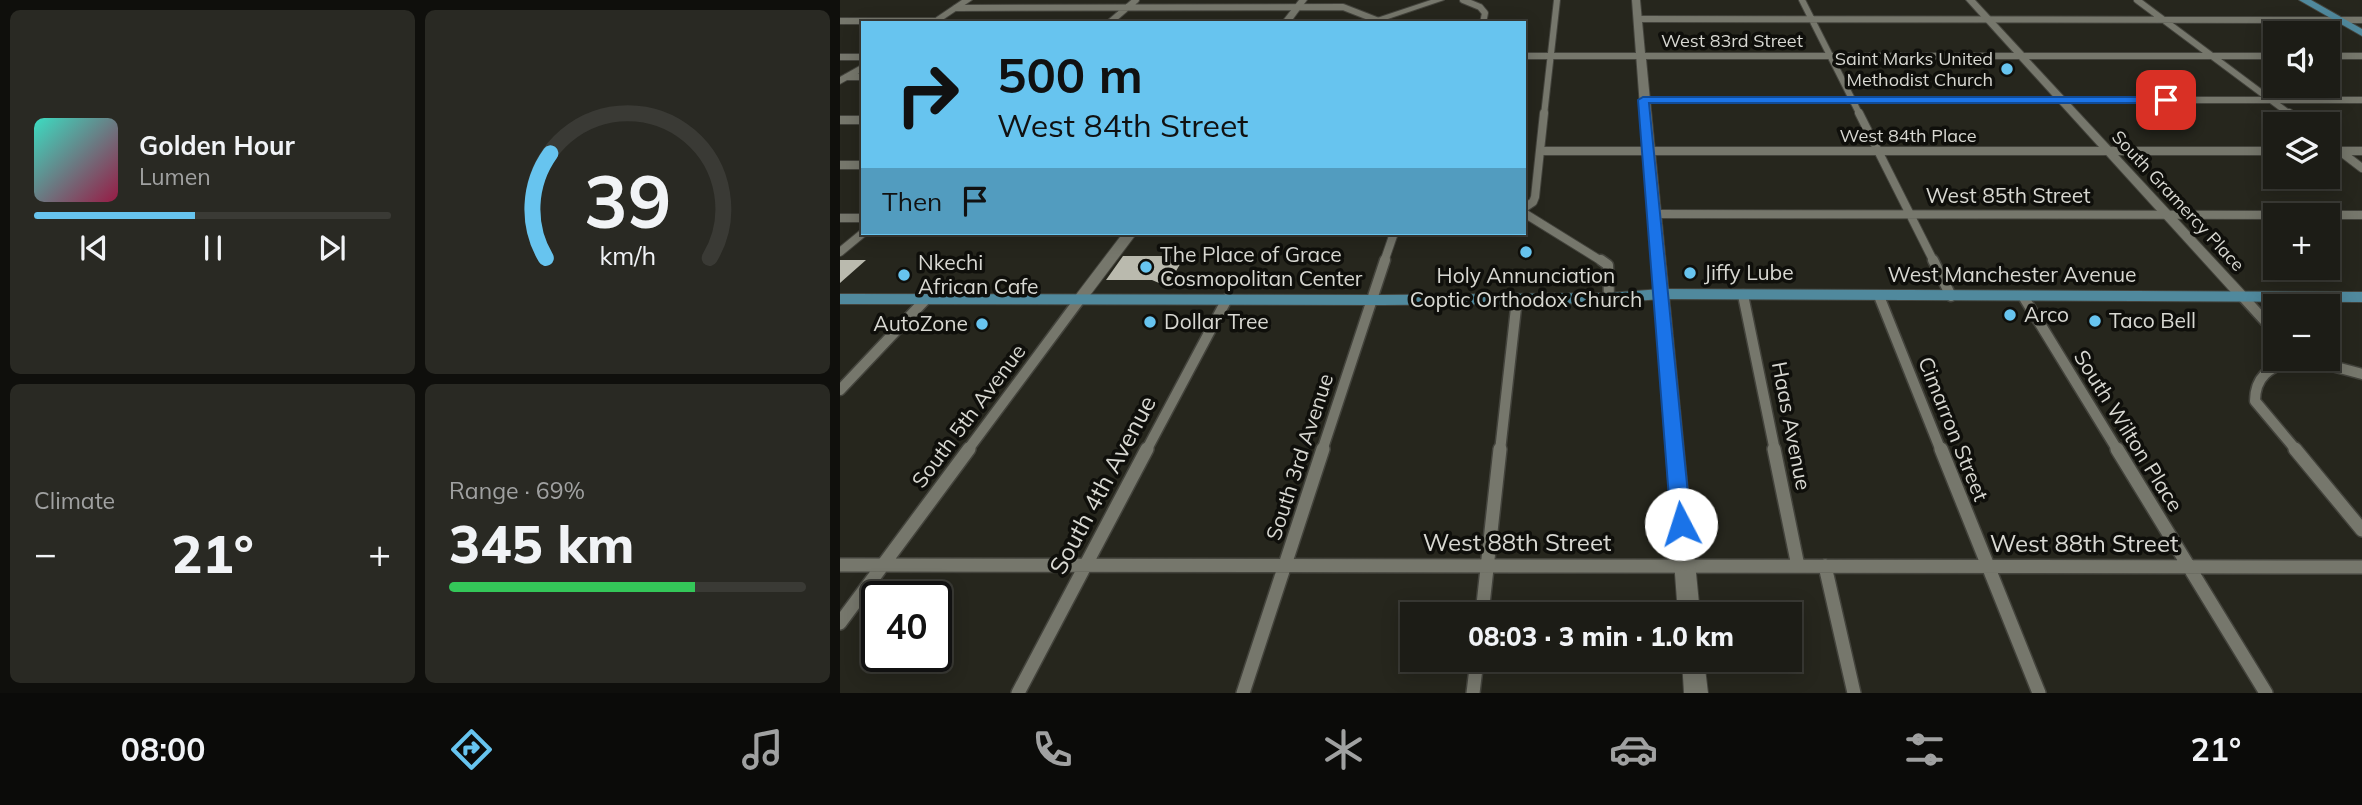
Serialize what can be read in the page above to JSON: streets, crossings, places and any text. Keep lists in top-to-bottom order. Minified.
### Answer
{"streets":{"main road":["West Manchester Avenue"],"street":["West 83rd Street","West 84th Place","West 85th Street","South Gramercy Place","South 5th Avenue","Haas Avenue","Cimarron Street","South Wilton Place","South 3rd Avenue","South 4th Avenue","West 88th Street"]},"crossings":[["West 83rd Street","South Gramercy Place"],["West 84th Place","South Gramercy Place"],["West 85th Street","South Gramercy Place"],["South Gramercy Place","West Manchester Avenue"],["West Manchester Avenue","Haas Avenue"],["West Manchester Avenue","Cimarron Street"],["West Manchester Avenue","South Wilton Place"],["South 5th Avenue","West 88th Street"],["Haas Avenue","West 88th Street"],["Cimarron Street","West 88th Street"],["South Wilton Place","West 88th Street"],["South 3rd Avenue","West 88th Street"],["South 4th Avenue","West 88th Street"]],"places":["Saint Marks United Methodist Church","Holy Annunciation Coptic Orthodox Church","The Place of Grace Cosmopolitan Center","Jiffy Lube","Nkechi African Cafe","Arco","Taco Bell","Dollar Tree","AutoZone"],"page":{"map_buttons":["+","−"],"turn":["500 m","West 84th Street"],"song":["Golden Hour","Lumen"],"then":"Then","tile":["Climate",["Range · 69%","345 km"]],"heat":["−","21°","+"],"limit":"40","trip":"08:03 · 3 min · 1.0 km","tabs":["08:00","21°"],"gauge":["39","km/h"]}}
